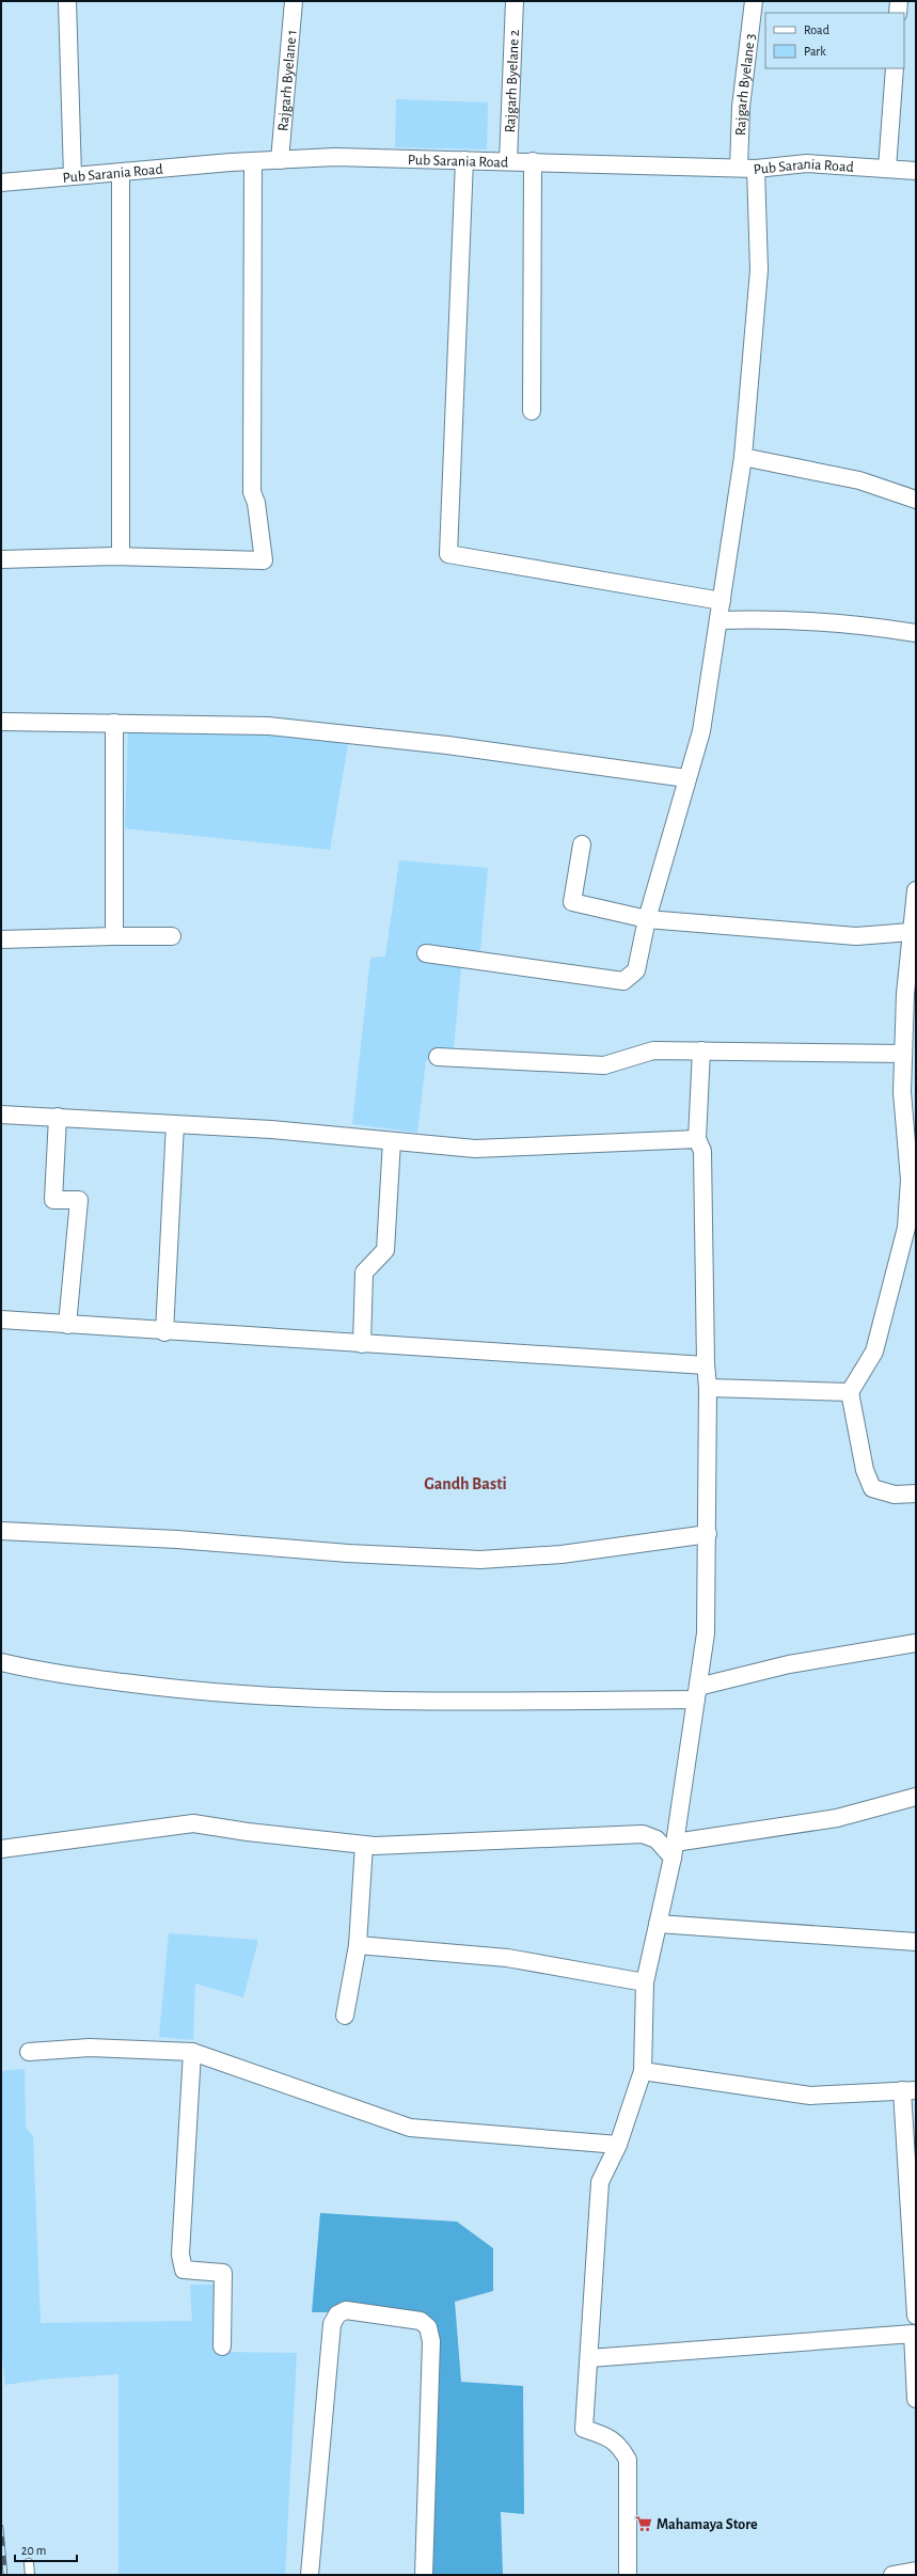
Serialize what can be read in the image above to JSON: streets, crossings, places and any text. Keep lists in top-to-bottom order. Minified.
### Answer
{"streets":{"street":["Rajgarh Byelane 1","Rajgarh Byelane 2","Rajgarh Byelane 3","Pub Sarania Road"]},"crossings":[["Rajgarh Byelane 1","Pub Sarania Road"],["Rajgarh Byelane 2","Pub Sarania Road"],["Rajgarh Byelane 3","Pub Sarania Road"]],"districts":["Gandh Basti"],"places":{"supermarket":["Mahamaya Store"]},"legend":["Road","Park"],"scale_bar":"20 m"}
